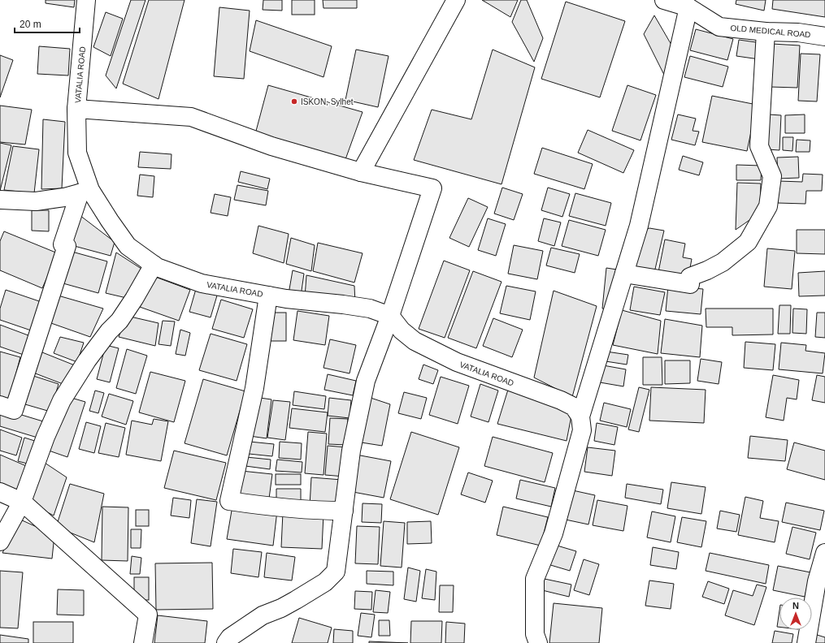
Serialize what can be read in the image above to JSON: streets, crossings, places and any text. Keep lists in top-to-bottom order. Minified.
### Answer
{"streets":{"street":["OLD MEDICAL ROAD","VATALIA ROAD"]},"places":["ISKON, Sylhet"],"scale_bar":"20 m","north":"top"}
